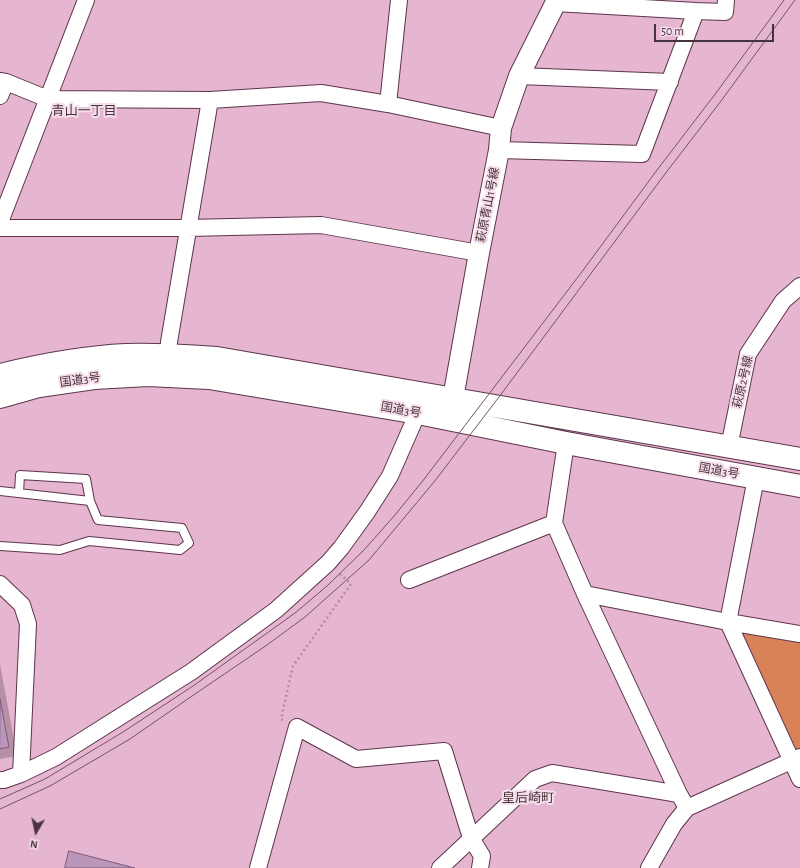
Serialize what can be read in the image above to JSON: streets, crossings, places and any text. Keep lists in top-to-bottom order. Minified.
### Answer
{"streets":{"highway":["国道3号"],"street":["萩原青山1号線","萩原2号線"]},"crossings":[["萩原青山1号線","国道3号"],["国道3号","萩原2号線"]],"districts":["青山一丁目","皇后崎町"],"scale_bar":"50 m","north":"bottom"}
